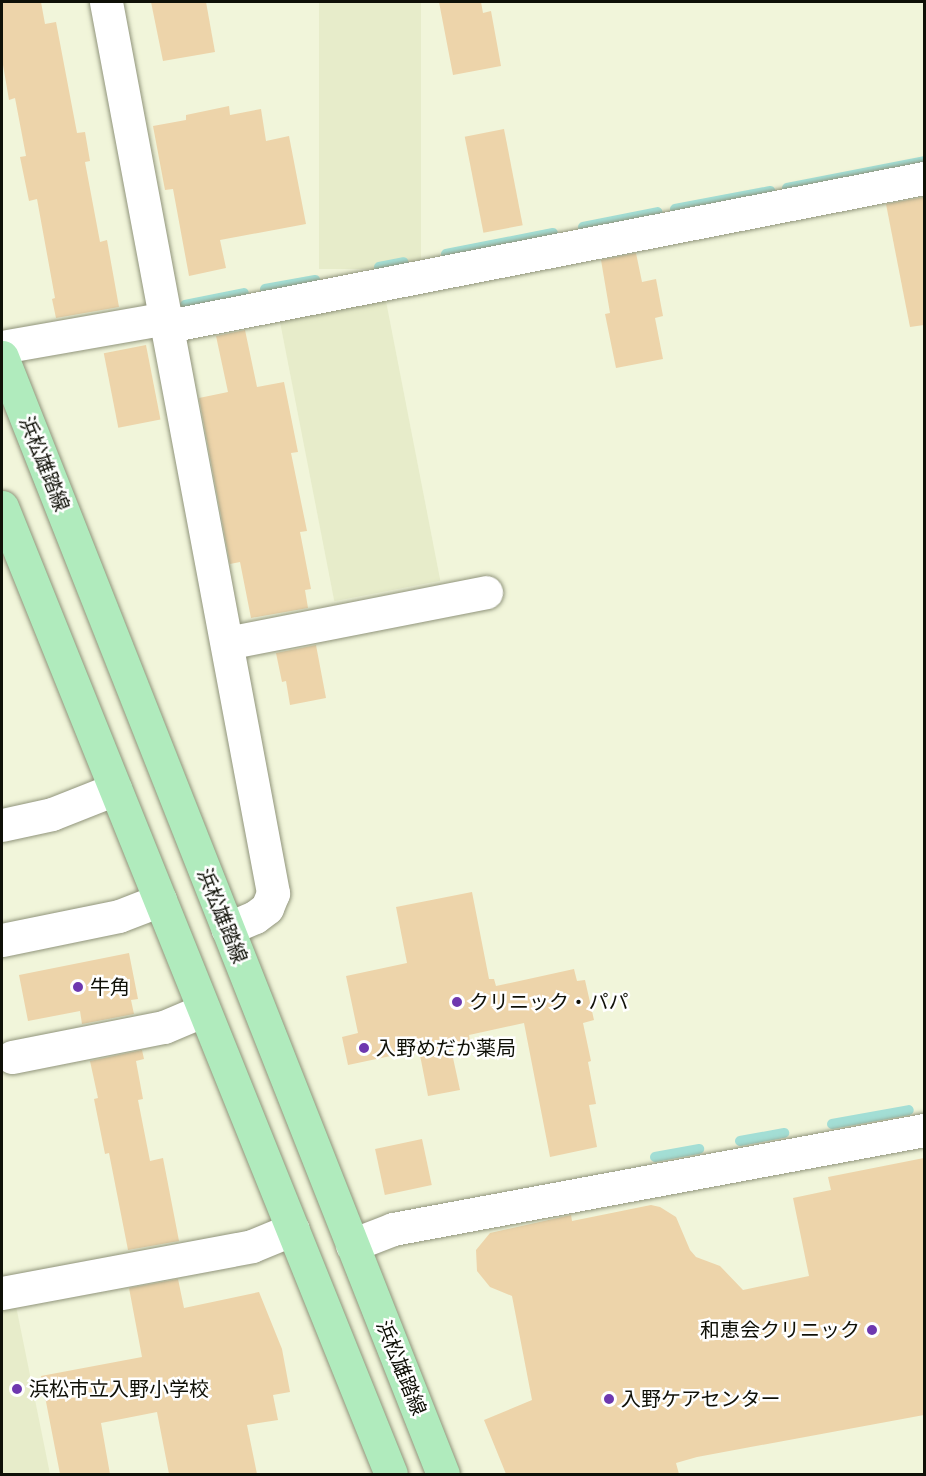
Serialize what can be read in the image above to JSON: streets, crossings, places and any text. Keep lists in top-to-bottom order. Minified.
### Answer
{"streets":{"main road":["浜松雄踏線"]},"places":["牛角","クリニック・パパ","入野めだか薬局","和恵会クリニック","浜松市立入野小学校","入野ケアセンター"]}
